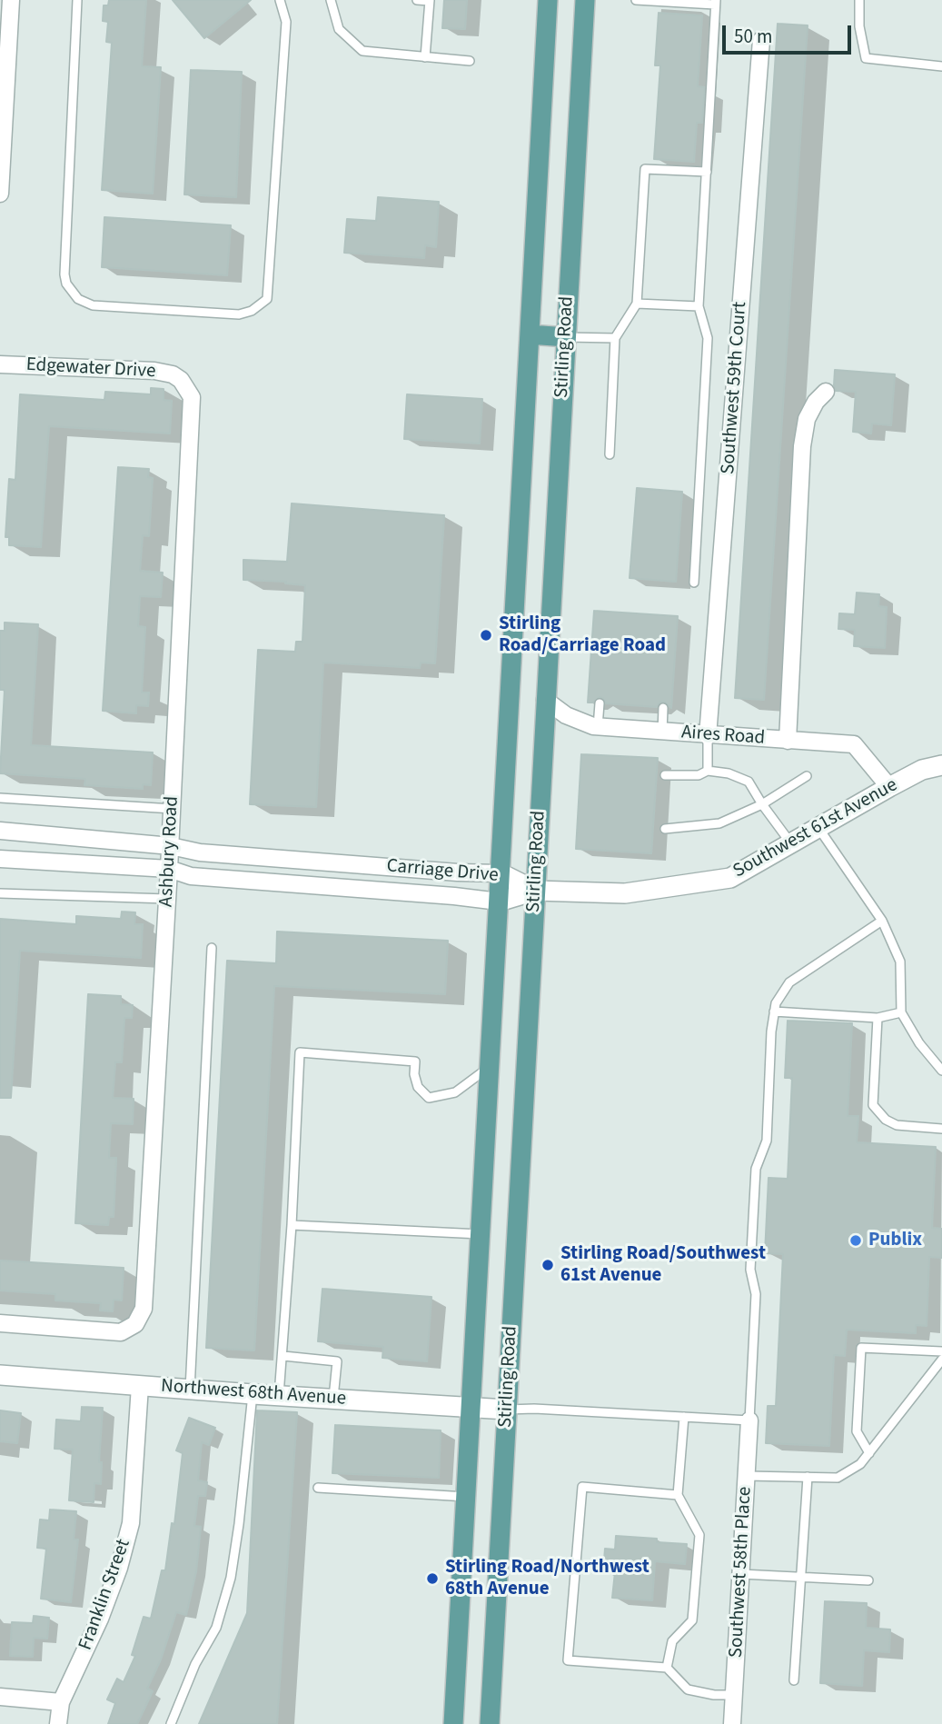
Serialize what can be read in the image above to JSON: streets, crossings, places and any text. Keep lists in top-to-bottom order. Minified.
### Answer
{"streets":{"main road":["Stirling Road"],"street":["Edgewater Drive","Southwest 59th Court","Aires Road","Southwest 61st Avenue","Ashbury Road","Carriage Drive","Northwest 68th Avenue","Southwest 58th Place","Franklin Street"]},"crossings":[["Stirling Road","Aires Road"],["Stirling Road","Southwest 61st Avenue"],["Stirling Road","Carriage Drive"],["Stirling Road","Northwest 68th Avenue"],["Edgewater Drive","Ashbury Road"],["Southwest 59th Court","Aires Road"],["Aires Road","Southwest 61st Avenue"],["Southwest 61st Avenue","Carriage Drive"],["Ashbury Road","Carriage Drive"],["Northwest 68th Avenue","Franklin Street"]],"places":["Stirling Road/Carriage Road","Publix","Stirling Road/Southwest 61st Avenue","Stirling Road/Northwest 68th Avenue"],"scale_bar":"50 m"}
